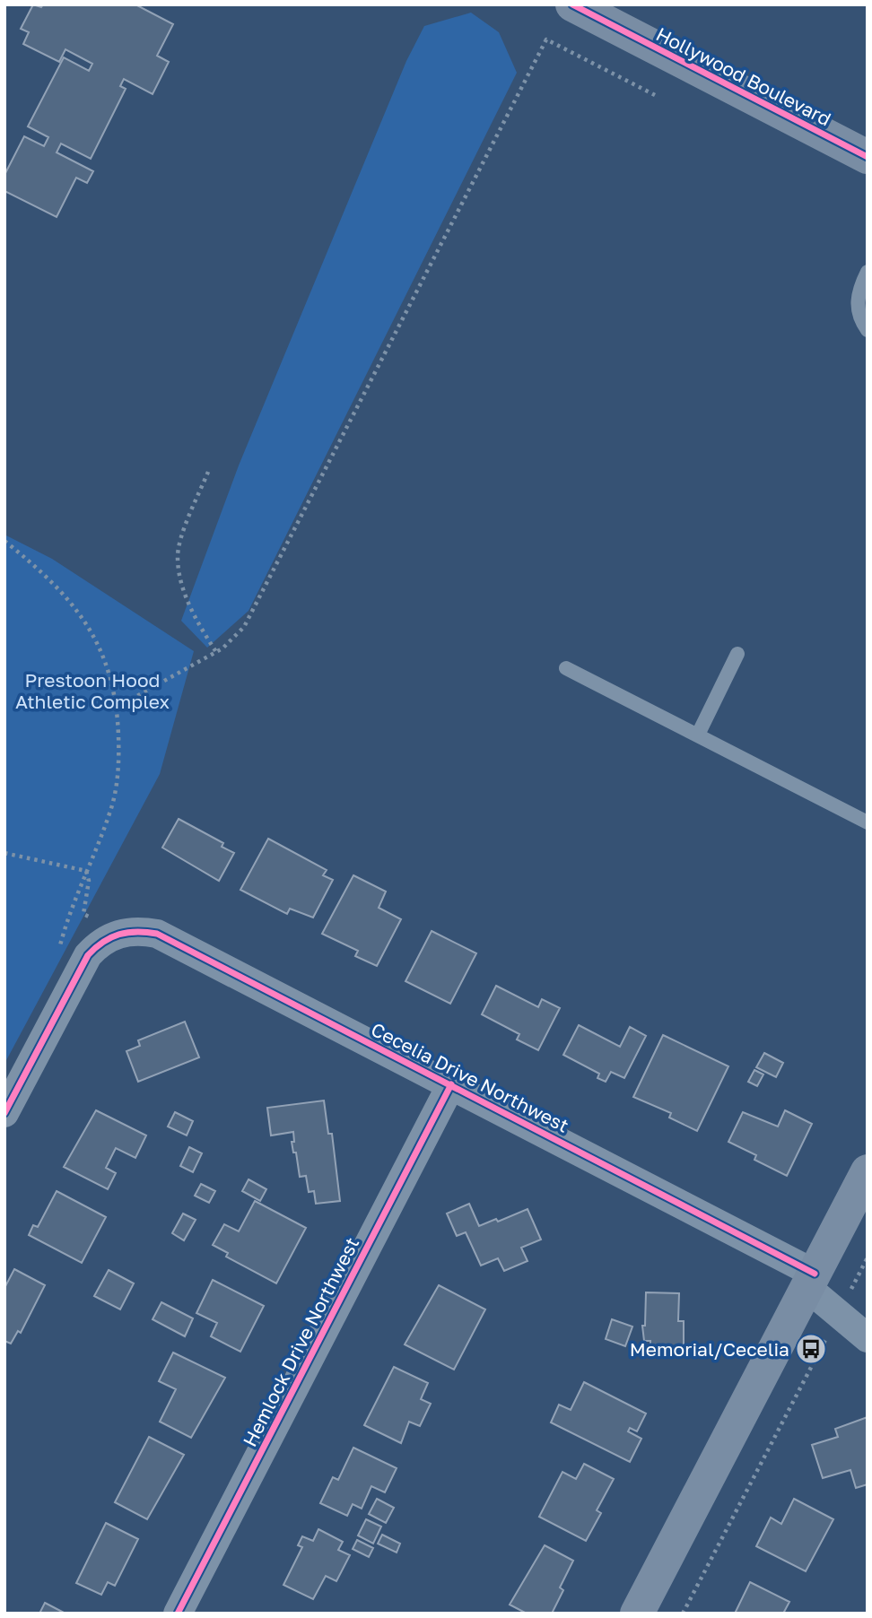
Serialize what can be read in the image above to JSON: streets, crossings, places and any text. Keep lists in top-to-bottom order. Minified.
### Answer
{"streets":{"street":["Hollywood Boulevard","Cecelia Drive Northwest","Hemlock Drive Northwest"]},"crossings":[["Cecelia Drive Northwest","Hemlock Drive Northwest"]],"parks":["Prestoon Hood Athletic Complex"],"places":{"bus stop":["Memorial/Cecelia"]}}
